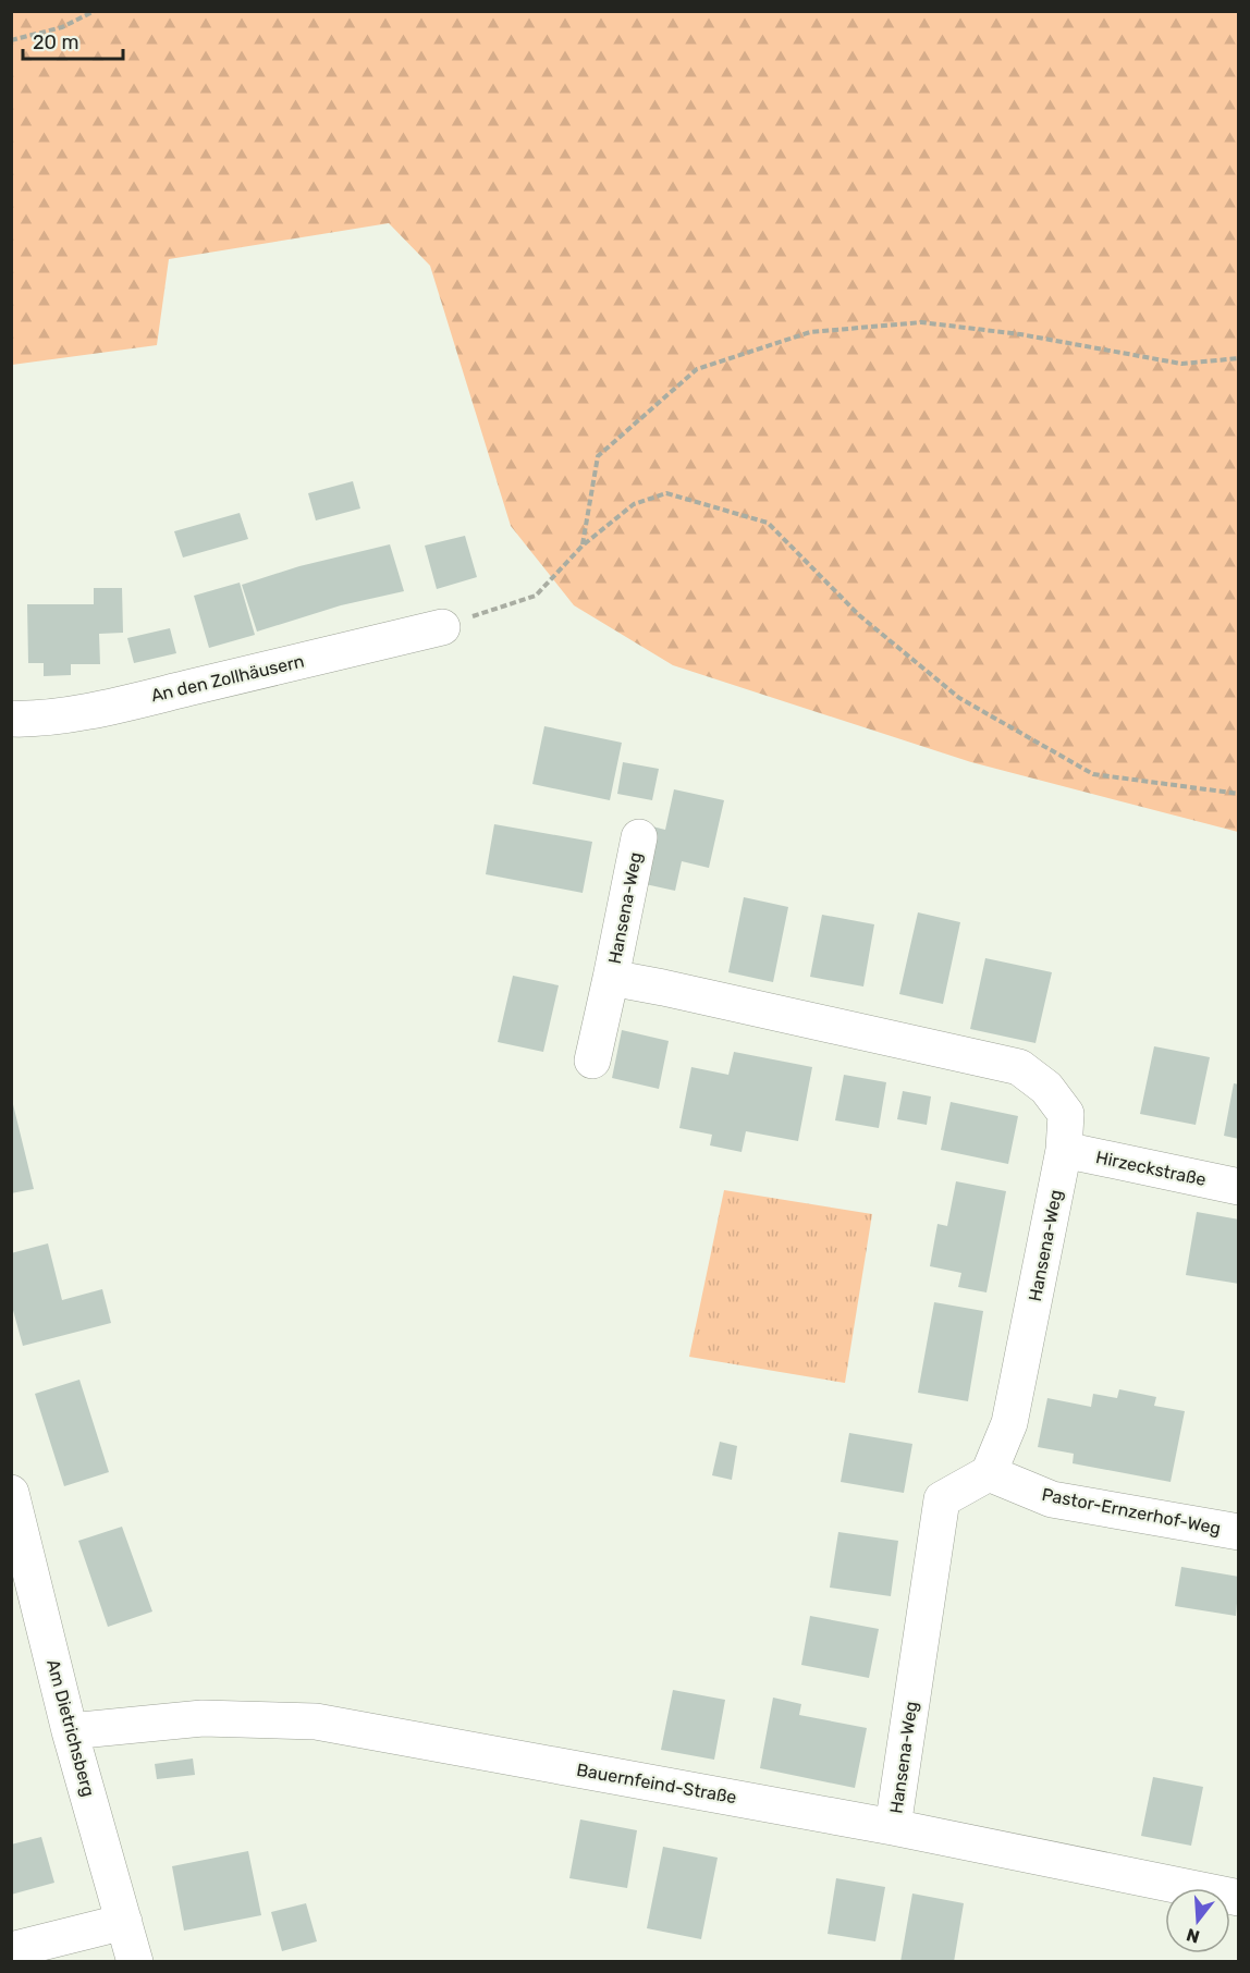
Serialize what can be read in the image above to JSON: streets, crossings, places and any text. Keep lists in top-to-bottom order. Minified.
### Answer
{"streets":{"street":["An den Zollhäusern","Hansena-Weg","Hirzeckstraße","Pastor-Ernzerhof-Weg","Am Dietrichsberg","Bauernfeind-Straße"]},"crossings":[["Hansena-Weg","Hirzeckstraße"],["Hansena-Weg","Pastor-Ernzerhof-Weg"],["Hansena-Weg","Bauernfeind-Straße"],["Am Dietrichsberg","Bauernfeind-Straße"]],"scale_bar":"20 m","north":"bottom"}
